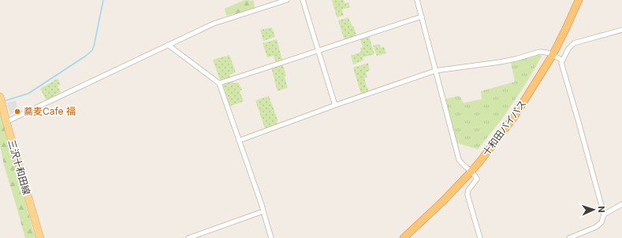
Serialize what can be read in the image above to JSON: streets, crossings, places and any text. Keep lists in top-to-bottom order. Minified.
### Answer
{"streets":{"highway":["十和田バイパス"],"main road":["三沢十和田線"]},"places":["蕎麦Cafe 福"],"north":"right"}
